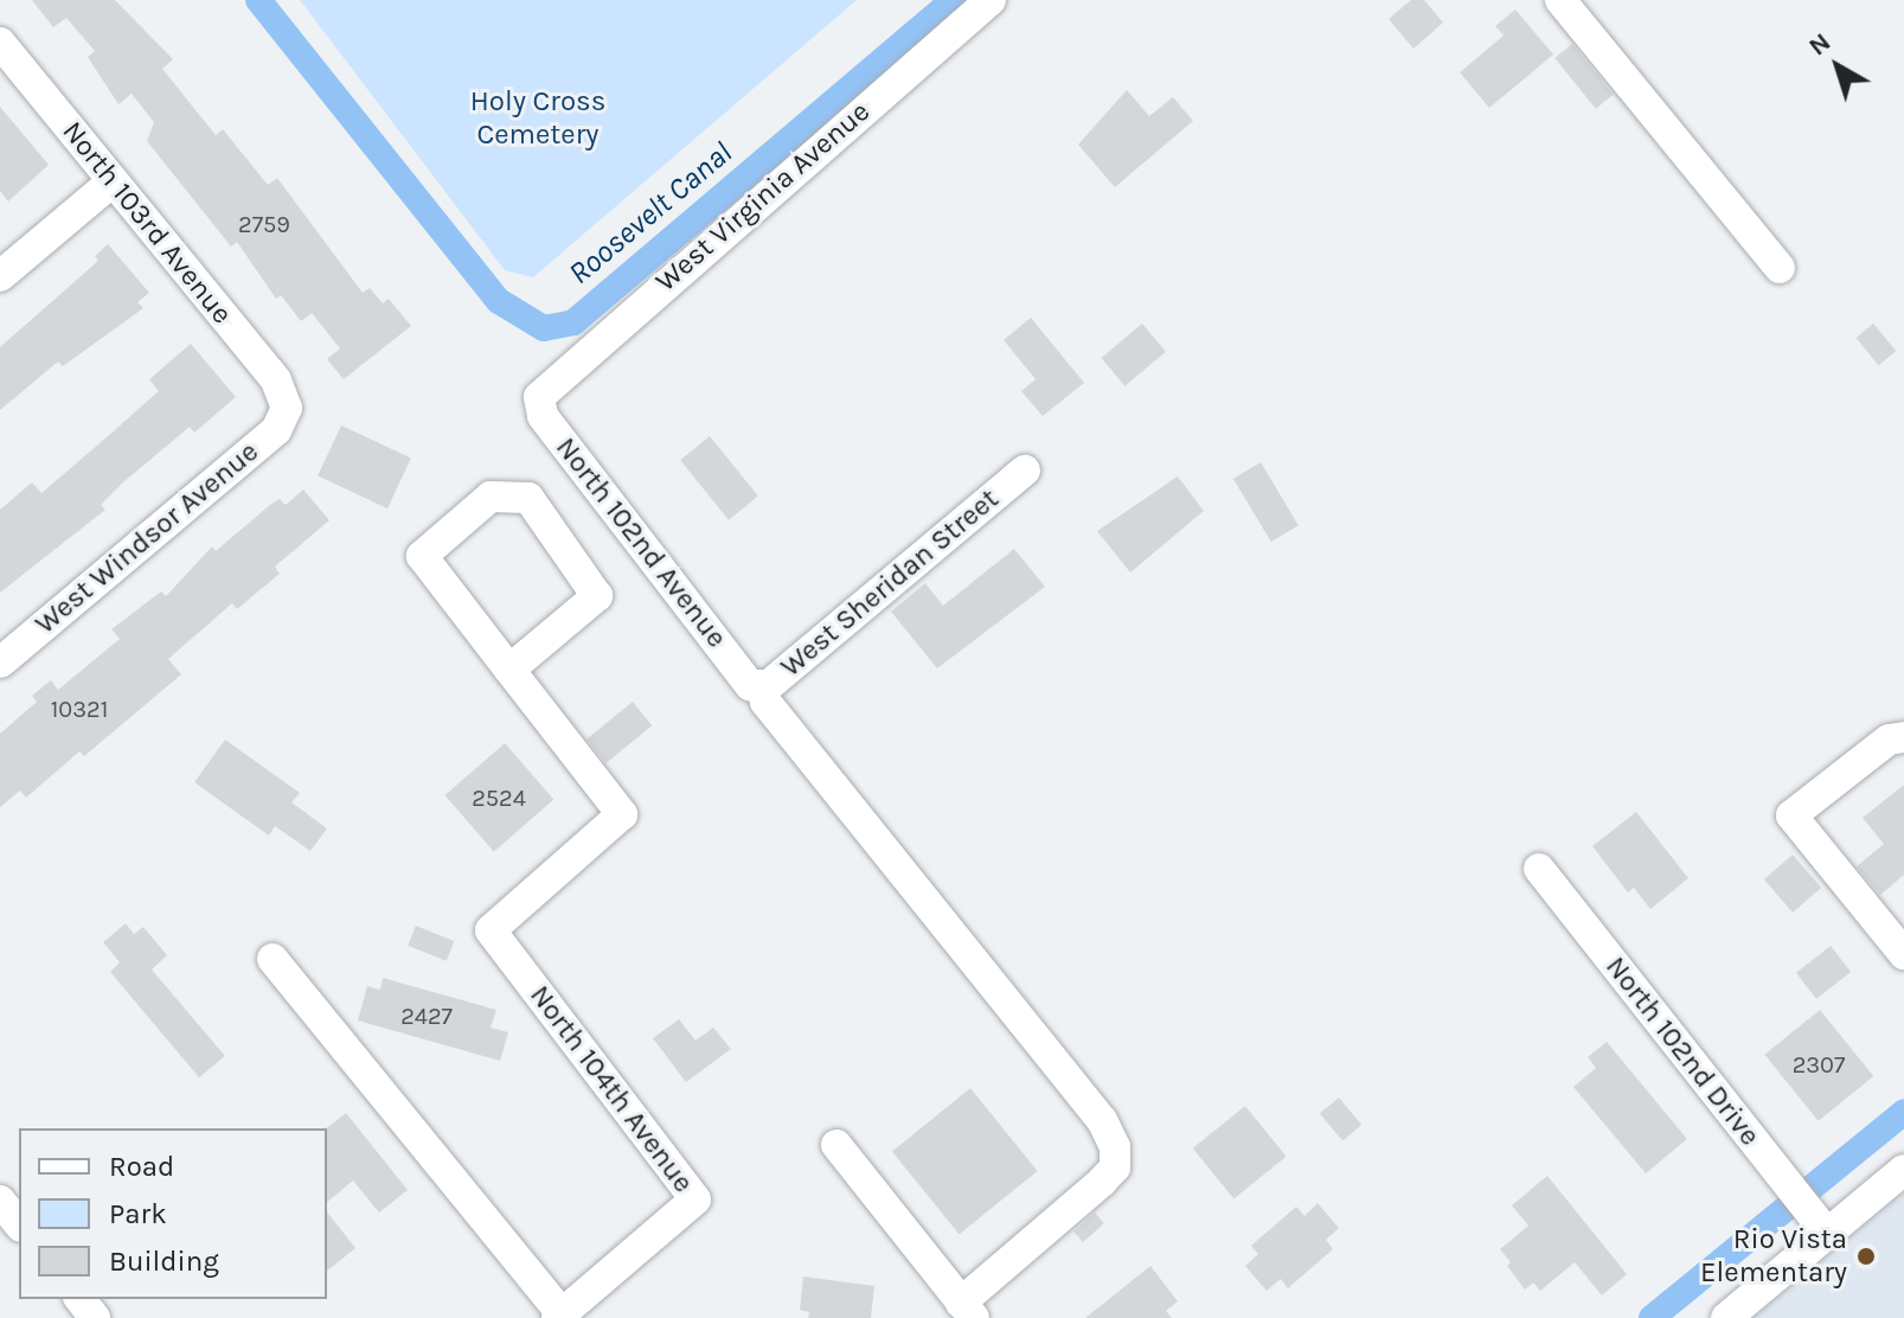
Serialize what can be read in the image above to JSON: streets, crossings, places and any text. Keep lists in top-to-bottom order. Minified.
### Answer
{"streets":{"street":["West Virginia Avenue","North 103rd Avenue","West Windsor Avenue","North 102nd Avenue","West Sheridan Street","North 102nd Drive","North 104th Avenue"]},"crossings":[["West Virginia Avenue","North 102nd Avenue"],["North 103rd Avenue","West Windsor Avenue"],["North 102nd Avenue","West Sheridan Street"]],"water":["Roosevelt Canal"],"parks":["Holy Cross Cemetery"],"places":["Rio Vista Elementary"],"house_numbers":["2759","10321","2524","2427","2307"],"legend":["Road","Park","Building"],"north":"top left"}
